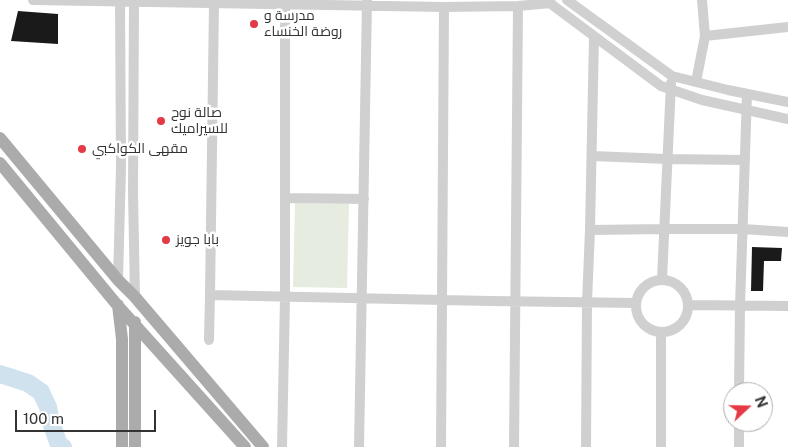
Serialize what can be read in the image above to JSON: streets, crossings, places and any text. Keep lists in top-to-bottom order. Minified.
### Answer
{"places":["مدرسة و روضة الخنساء","صالة نوح للسيراميك","مقهى الكواكبي","بابا جويز"],"scale_bar":"100 m","north":"right"}
